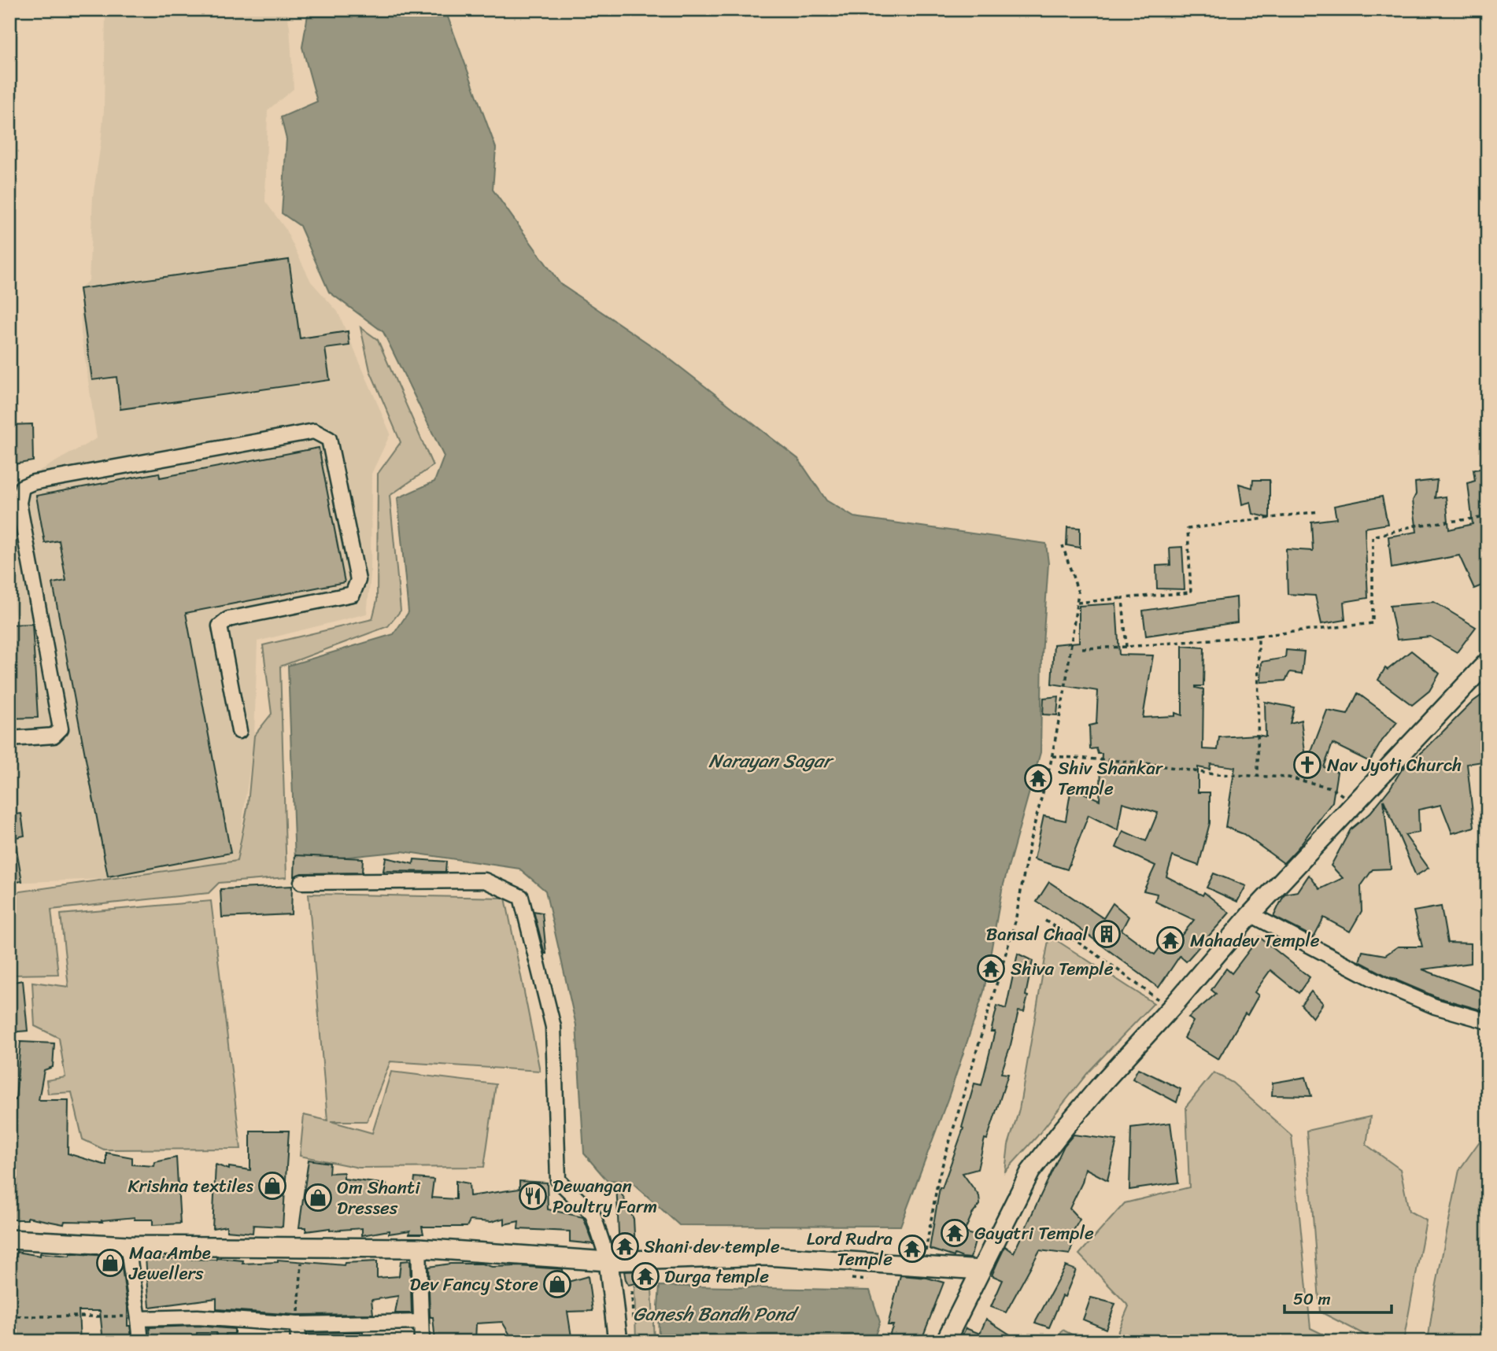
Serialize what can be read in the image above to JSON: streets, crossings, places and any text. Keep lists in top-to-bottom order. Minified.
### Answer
{"water":["Narayan Sagar","Ganesh Bandh Pond"],"places":{"church":["Nav Jyoti Church"],"temple":["Shiv Shankar Temple","Mahadev Temple","Shiva Temple","Gayatri Temple","Shani dev temple","Lord Rudra Temple","Durga temple"],"building":["Bansal Chaal"],"shop":["Krishna textiles","Om Shanti Dresses","Maa Ambe Jewellers","Dev Fancy Store"],"restaurant":["Dewangan Poultry Farm"]},"scale_bar":"50 m"}
